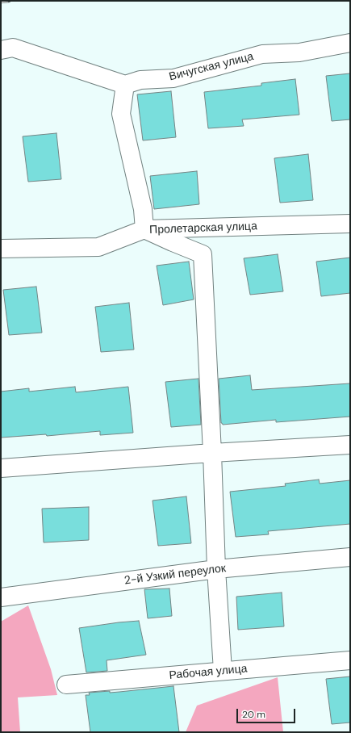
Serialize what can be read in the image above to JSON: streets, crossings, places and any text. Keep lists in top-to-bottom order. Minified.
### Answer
{"streets":{"street":["Вичугская улица","Пролетарская улица","2-й Узкий переулок","Рабочая улица"]},"scale_bar":"20 m"}
